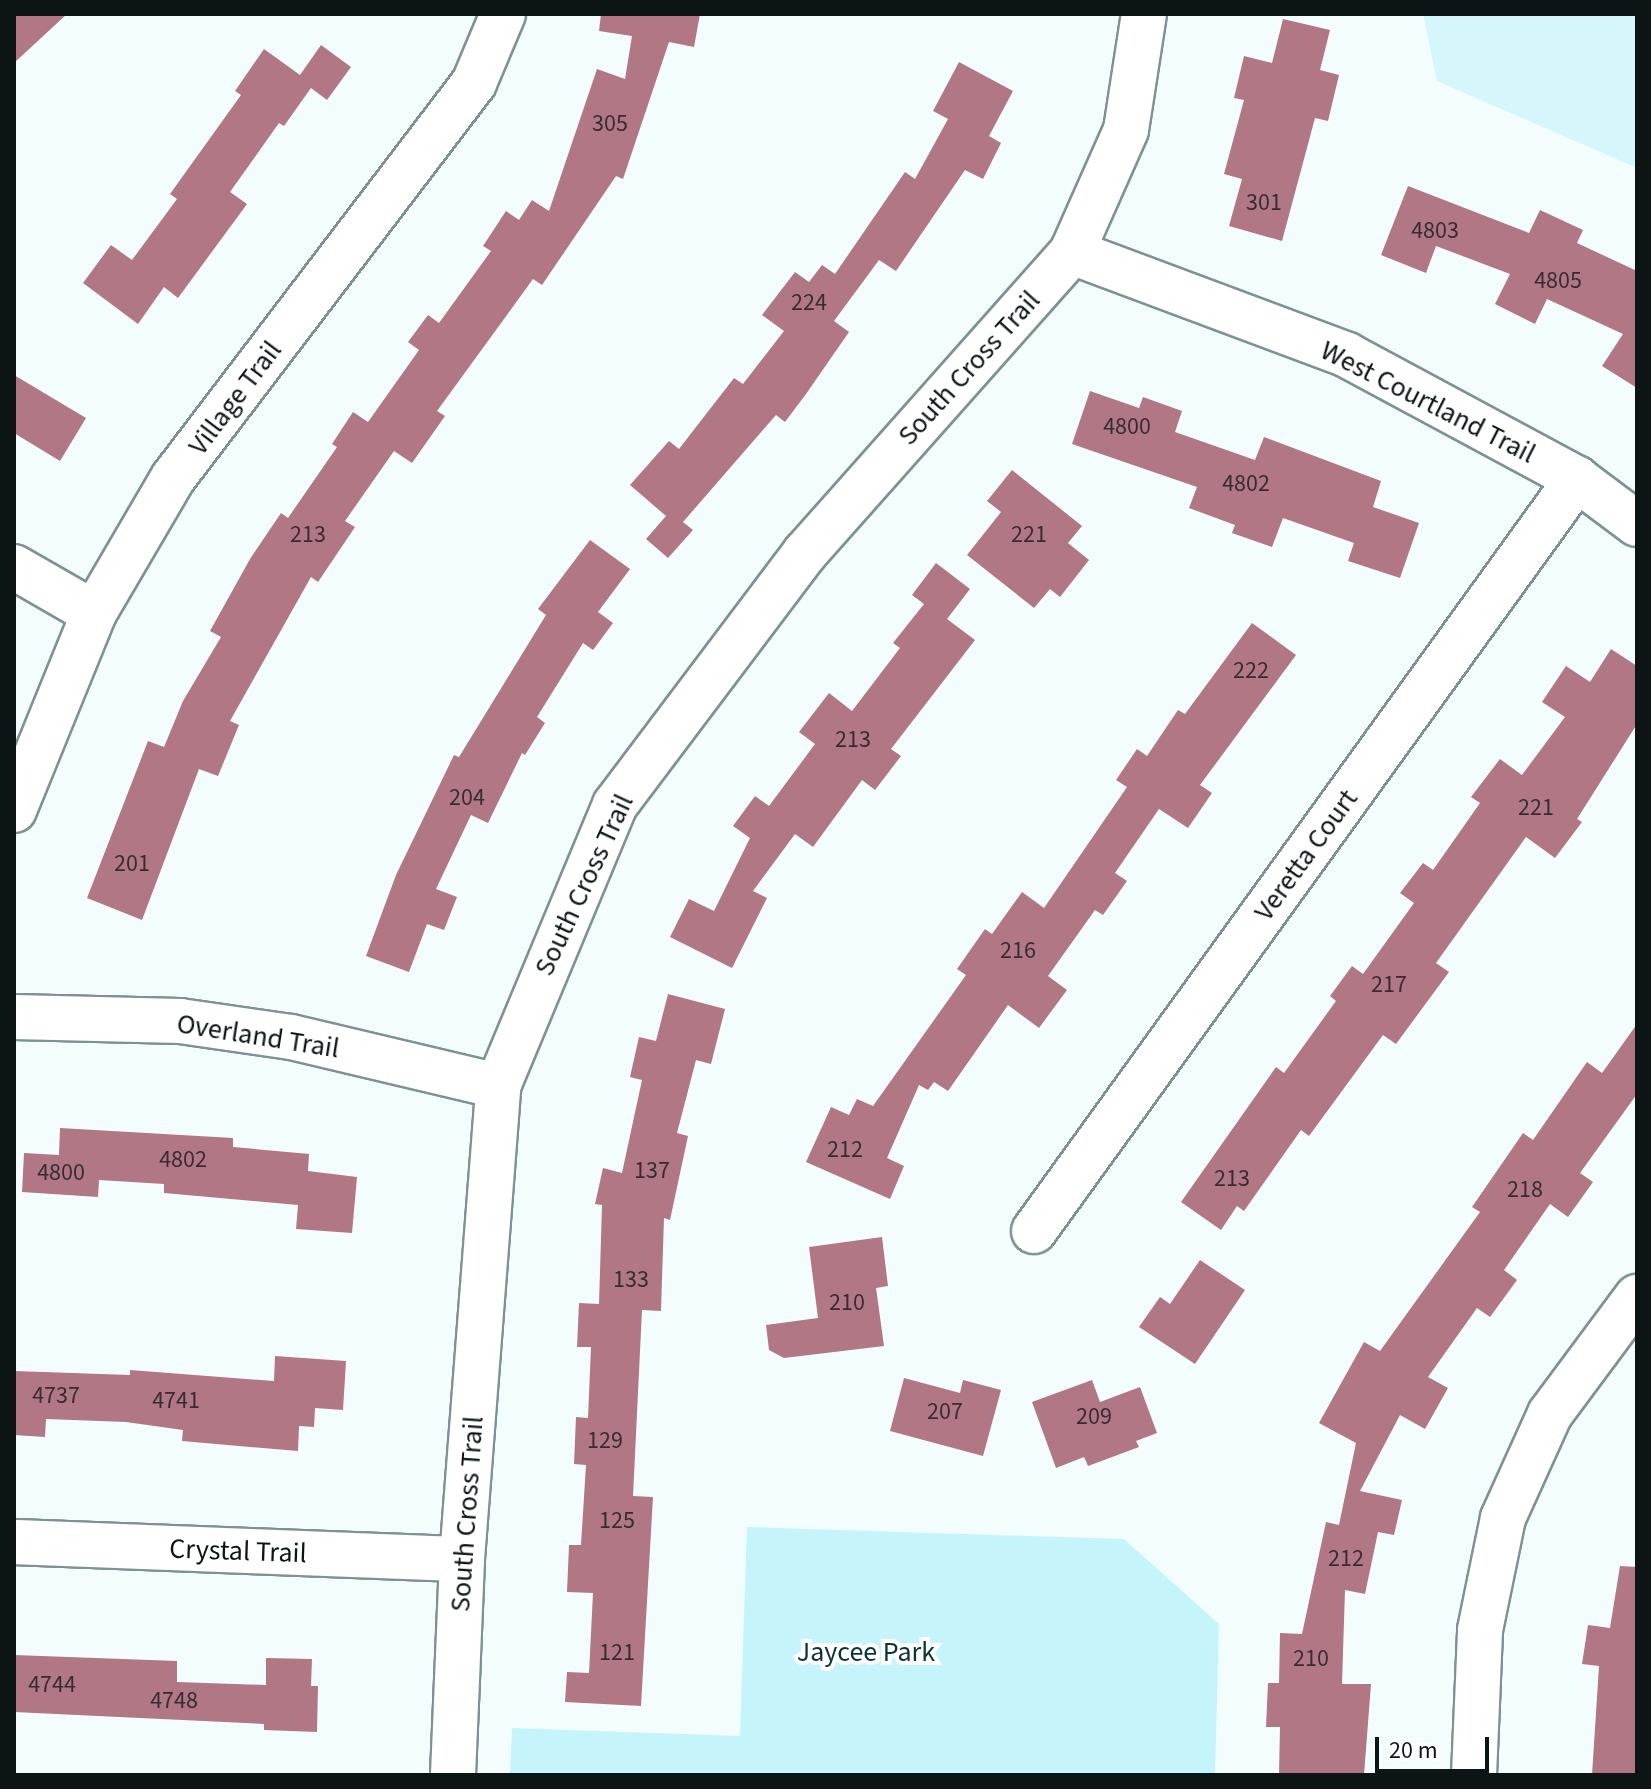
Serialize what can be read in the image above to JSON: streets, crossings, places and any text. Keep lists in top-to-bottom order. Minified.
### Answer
{"streets":{"street":["South Cross Trail","Village Trail","West Courtland Trail","Veretta Court","Overland Trail","Crystal Trail"]},"crossings":[["South Cross Trail","West Courtland Trail"],["South Cross Trail","Overland Trail"],["South Cross Trail","Crystal Trail"],["West Courtland Trail","Veretta Court"]],"parks":["Jaycee Park"],"house_numbers":["305","301","4803","4805","224","4800","4802","213","221","222","213","204","221","201","216","217","212","4802","137","4800","213","218","133","210","4737","4741","207","209","129","125","212","121","210","4744","4748"],"scale_bar":"20 m"}
